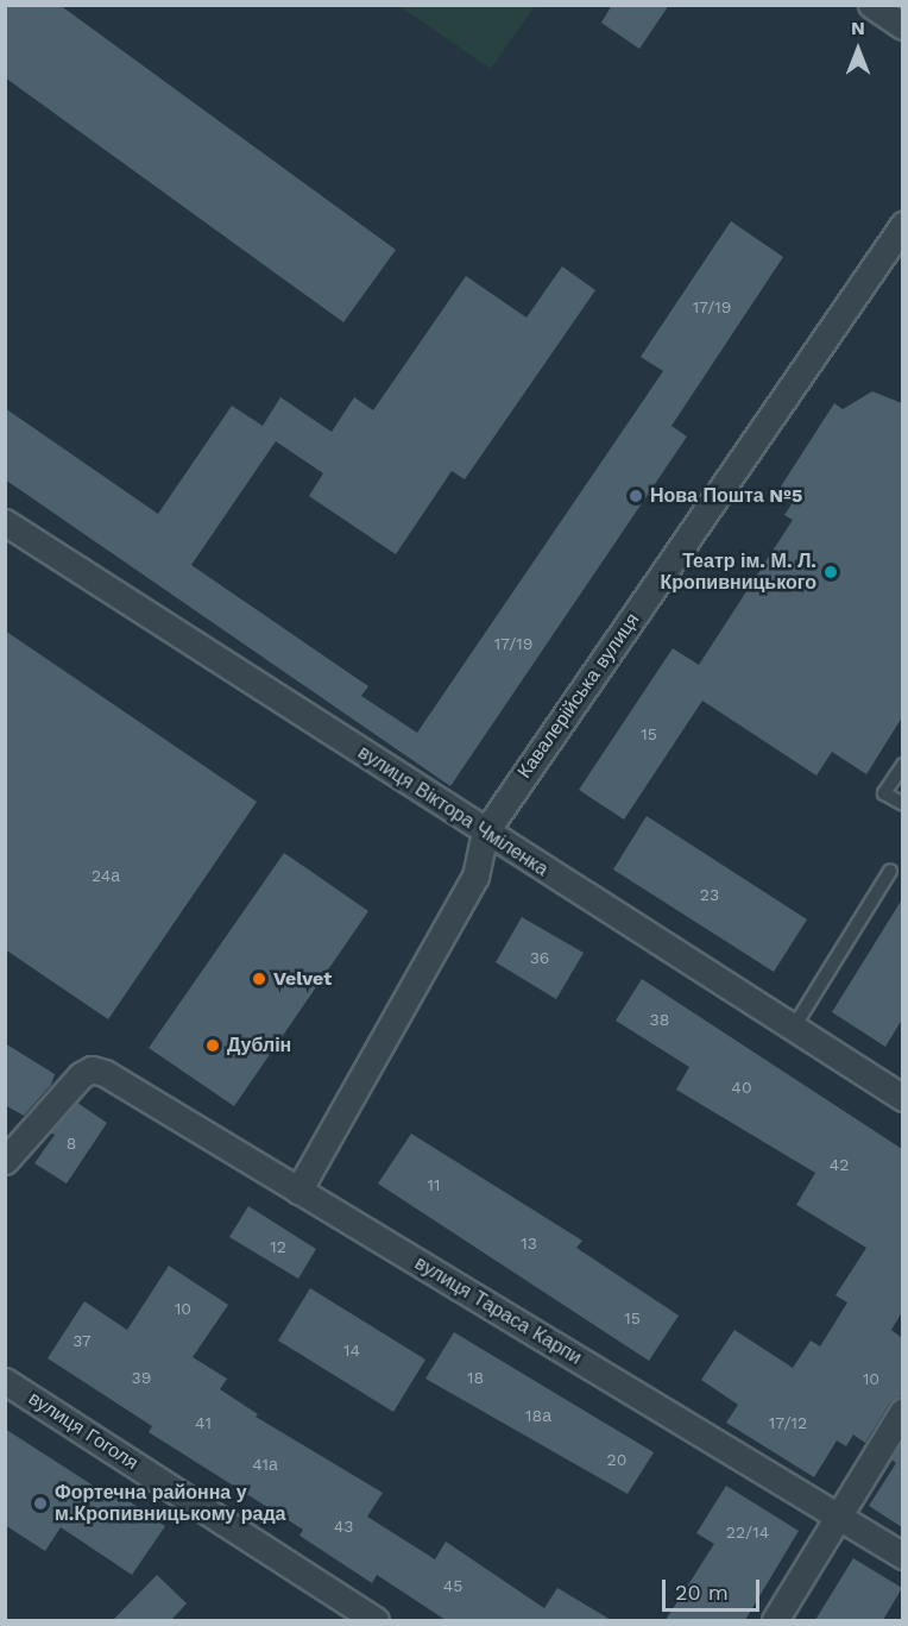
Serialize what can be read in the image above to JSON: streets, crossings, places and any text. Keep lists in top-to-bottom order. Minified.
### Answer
{"streets":{"street":["Кавалерійська вулиця","вулиця Віктора Чміленка","вулиця Тараса Карпи","вулиця Гоголя"]},"crossings":[["Кавалерійська вулиця","вулиця Віктора Чміленка"],["Кавалерійська вулиця","вулиця Тараса Карпи"]],"places":["Нова Пошта №5","Театр ім. М. Л. Кропивницького","Velvet","Дублін","Фортечна районна у м.Кропивницькому рада"],"house_numbers":["17/19","17/19","15","24а","23","36","38","40","8","42","11","13","12","10","15","37","14","39","18","10","18а","41","17/12","20","41а","43","22/14","45"],"scale_bar":"20 m","north":"top"}
